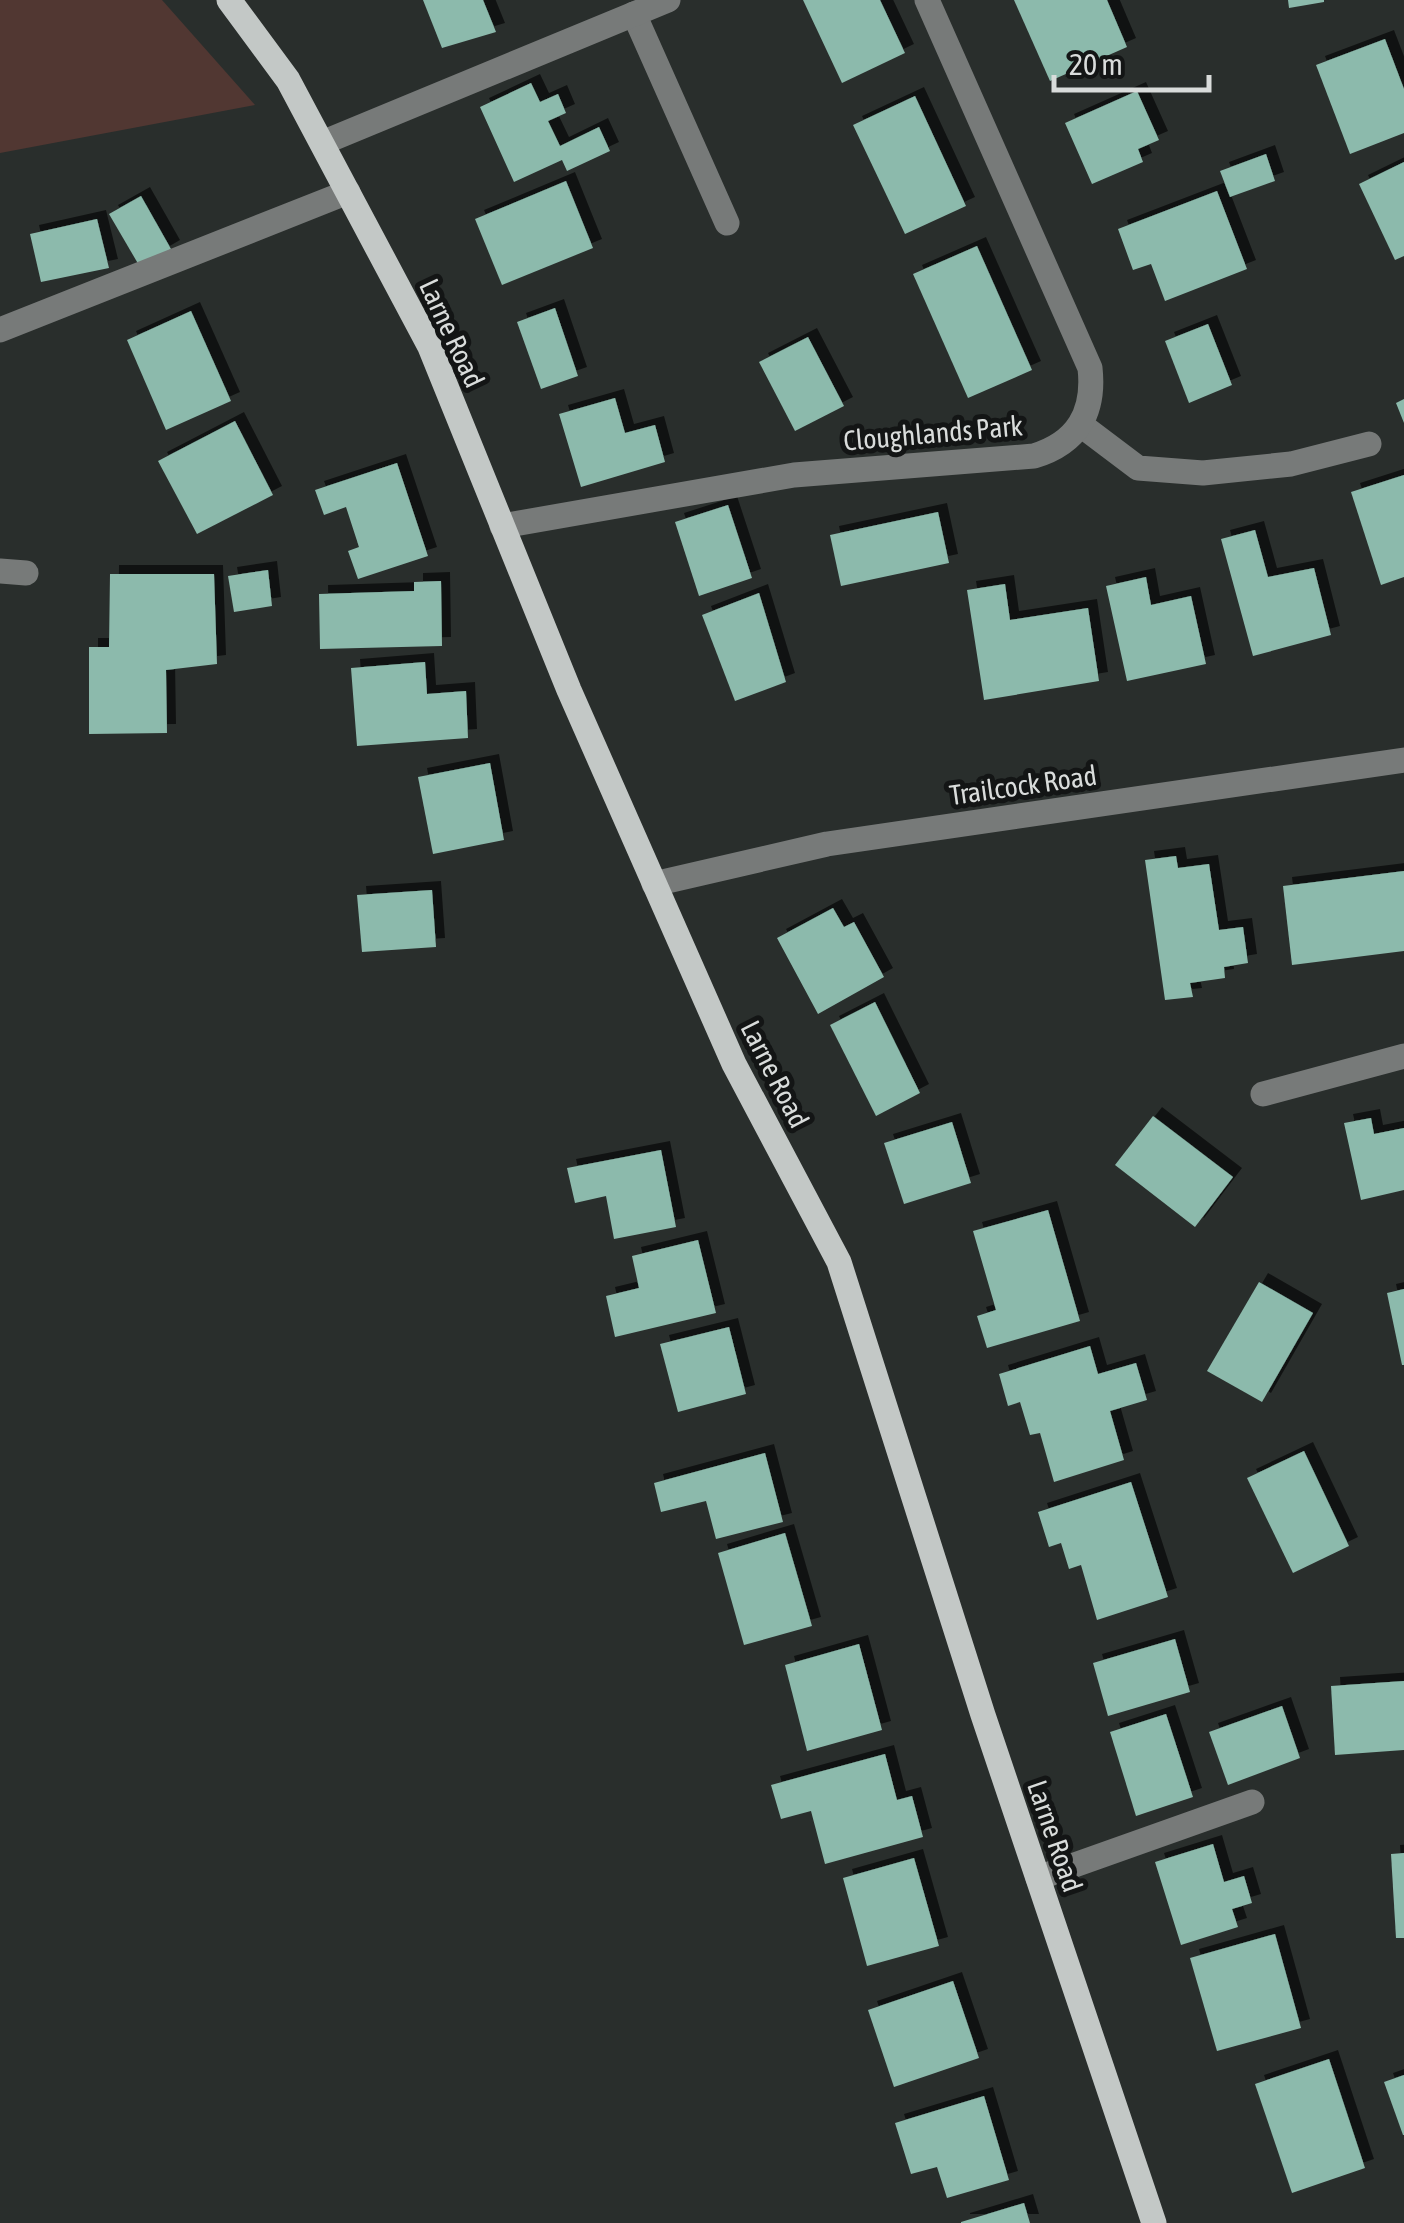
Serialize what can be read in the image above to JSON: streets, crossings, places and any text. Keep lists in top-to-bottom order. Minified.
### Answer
{"streets":{"main road":["Larne Road"],"street":["Cloughlands Park","Trailcock Road"]},"crossings":[["Larne Road","Cloughlands Park"],["Larne Road","Trailcock Road"]],"scale_bar":"20 m"}
